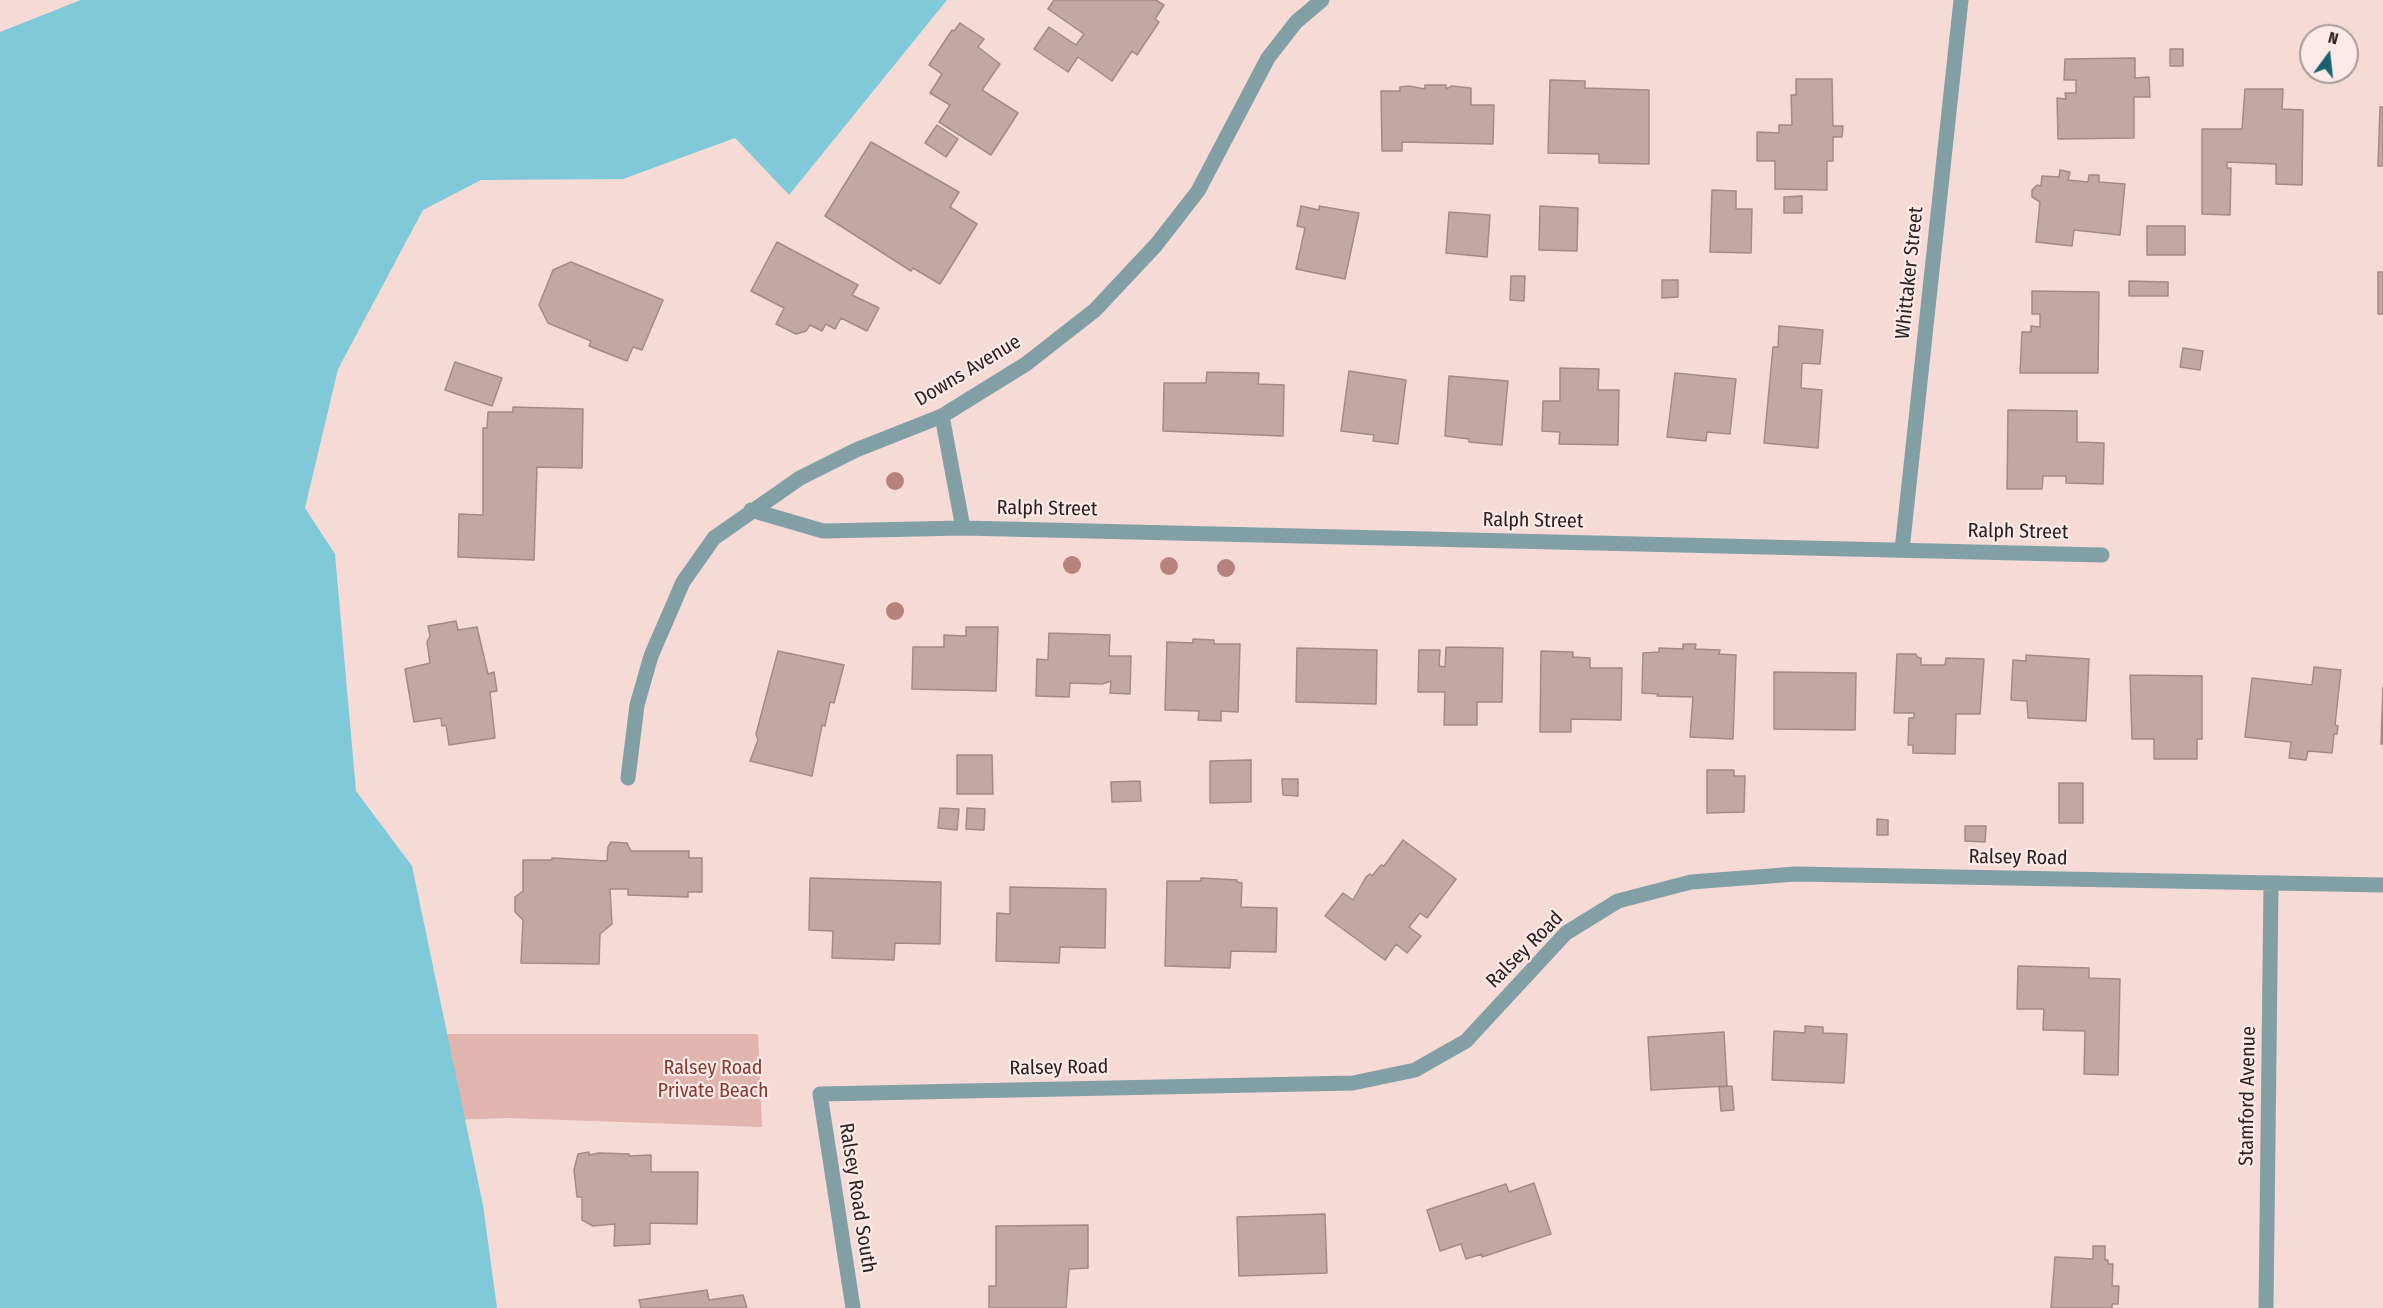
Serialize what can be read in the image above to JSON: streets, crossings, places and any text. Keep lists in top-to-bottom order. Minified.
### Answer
{"streets":{"street":["Whittaker Street","Downs Avenue","Ralph Street","Ralsey Road","Stamford Avenue","Ralsey Road South"]},"crossings":[["Whittaker Street","Ralph Street"],["Downs Avenue","Ralph Street"],["Ralsey Road","Stamford Avenue"],["Ralsey Road","Ralsey Road South"]],"parks":["Ralsey Road Private Beach"],"north":"top"}
